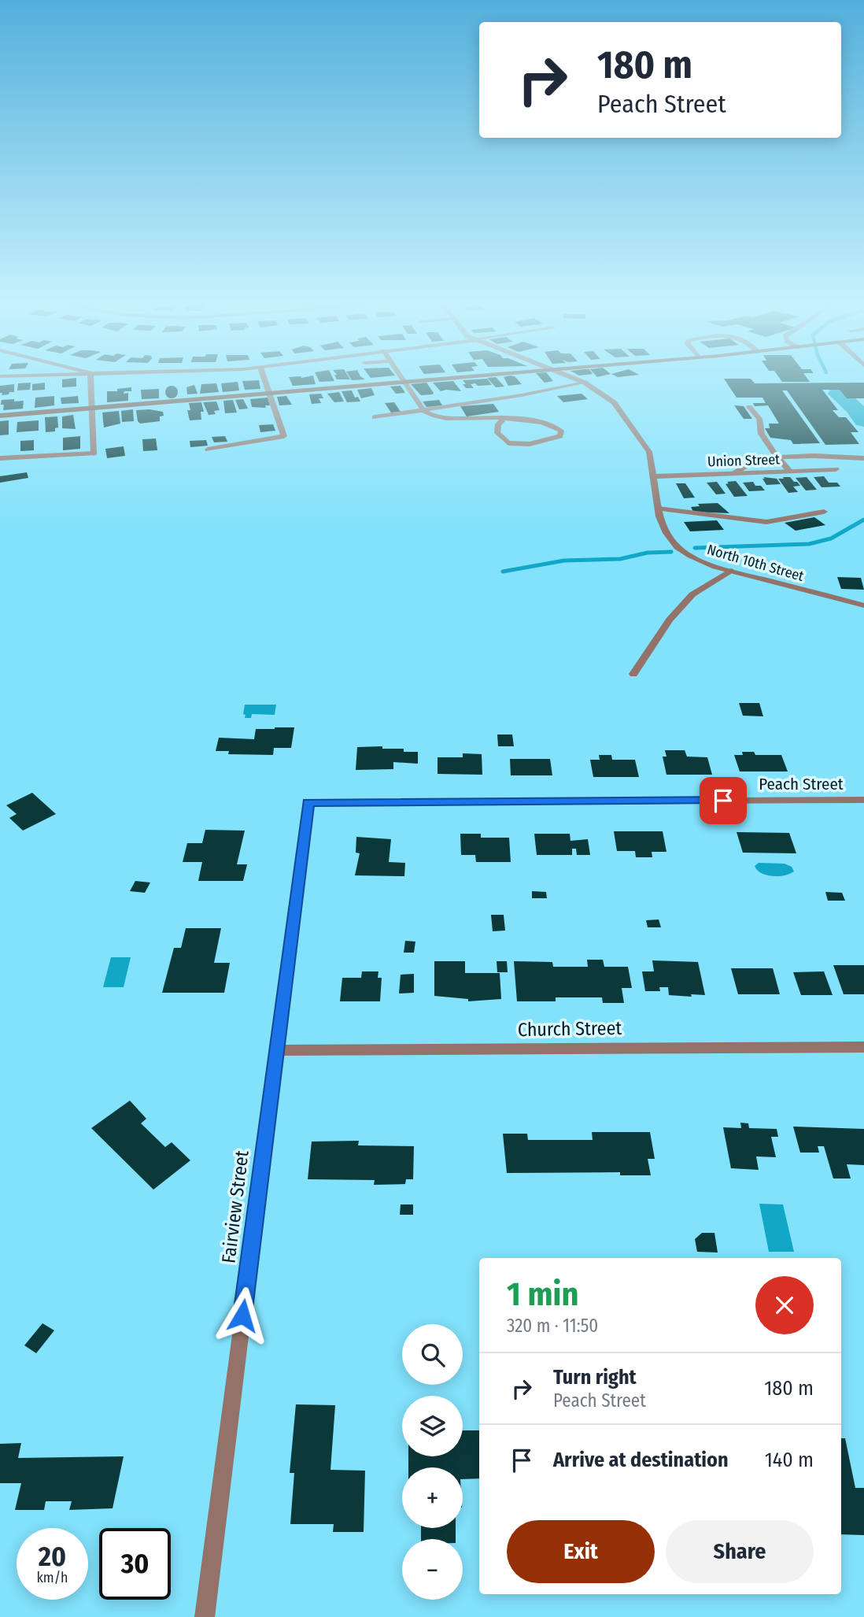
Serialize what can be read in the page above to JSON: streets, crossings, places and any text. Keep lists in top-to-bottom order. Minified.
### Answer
{"streets":{"street":["Union Street","North 10th Street","Peach Street","Church Street","Fairview Street"]},"crossings":[["Union Street","North 10th Street"],["Peach Street","Fairview Street"],["Church Street","Fairview Street"]],"page":{"turn":["180 m","Peach Street"],"heading":["1 min","320 m · 11:50"],"map_buttons":["+","−"],"list":[{"name":"Turn right","note":"Peach Street","value":"180 m"},{"name":"Arrive at destination","value":"140 m"}],"buttons":["Exit","Share"],"speed":"20 km/h","limit":"30"}}
